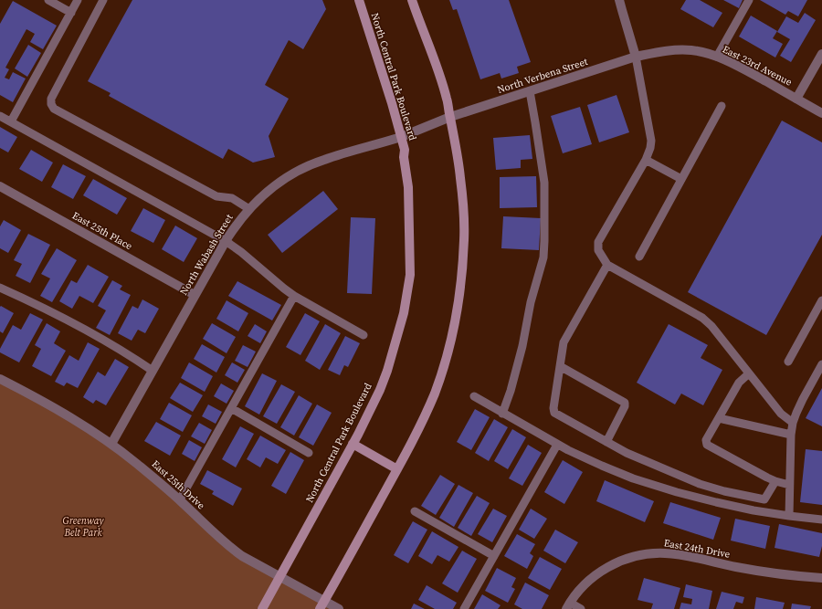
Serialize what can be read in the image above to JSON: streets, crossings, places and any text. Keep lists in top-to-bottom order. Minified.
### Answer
{"streets":{"main road":["North Central Park Boulevard"],"street":["East 23rd Avenue","North Verbena Street","East 25th Place","North Wabash Street","East 25th Drive","East 24th Drive"]},"crossings":[["East 23rd Avenue","North Verbena Street"],["North Verbena Street","North Central Park Boulevard"],["North Verbena Street","North Wabash Street"],["North Central Park Boulevard","North Wabash Street"],["North Central Park Boulevard","East 25th Drive"],["East 25th Place","North Wabash Street"],["North Wabash Street","East 25th Drive"]],"parks":["Greenway Belt Park"]}
